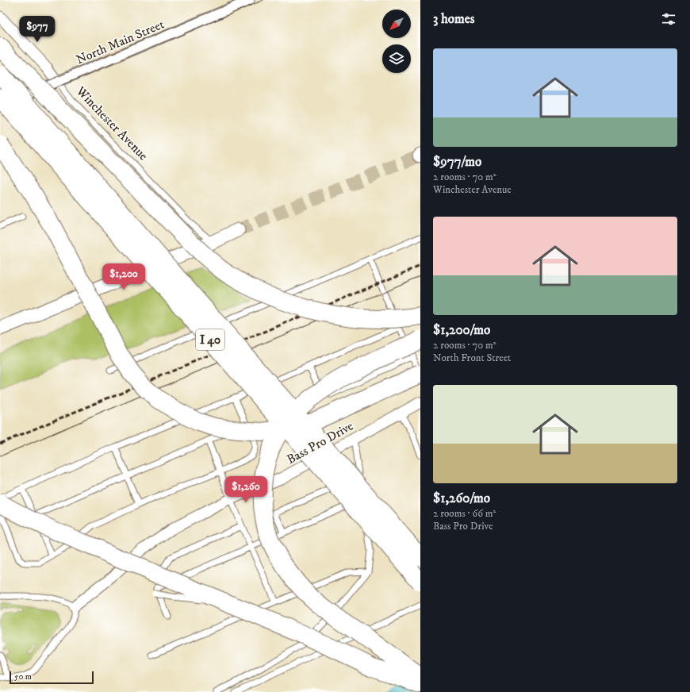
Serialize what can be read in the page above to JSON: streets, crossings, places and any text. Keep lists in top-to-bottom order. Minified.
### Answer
{"streets":{"highway":["I 40"],"street":["North Main Street","Winchester Avenue","Bass Pro Drive"]},"crossings":[["North Main Street","Winchester Avenue"]],"scale_bar":"50 m","north":"bottom left","page":{"heading":"3 homes","price":["$977","$1,200","$1,260"],"list":[{"name":"$977/mo","note":"2 rooms · 70 m² · Winchester Avenue"},{"name":"$1,200/mo","note":"2 rooms · 70 m² · North Front Street"},{"name":"$1,260/mo","note":"2 rooms · 66 m² · Bass Pro Drive"}],"scale":"50 m"}}
